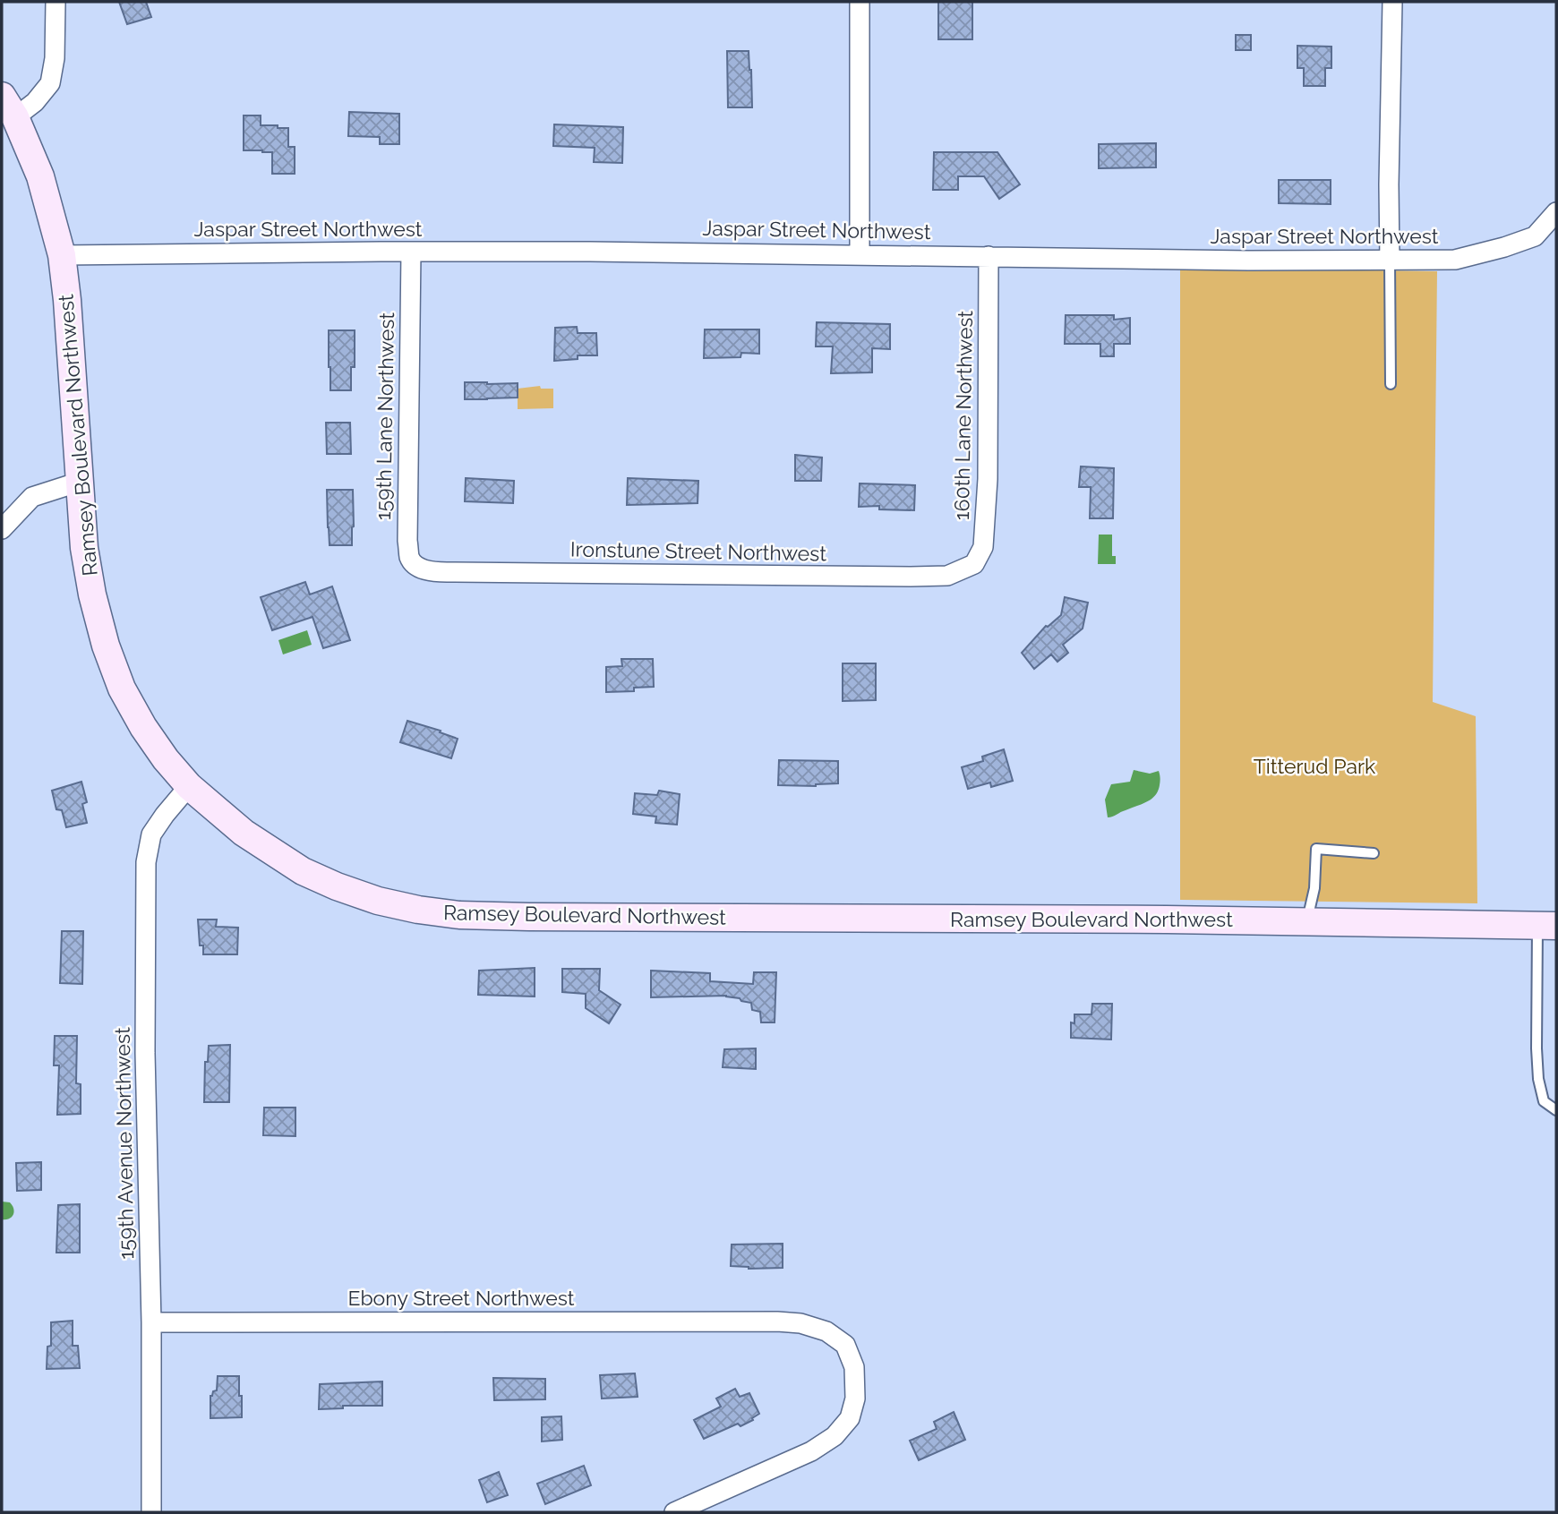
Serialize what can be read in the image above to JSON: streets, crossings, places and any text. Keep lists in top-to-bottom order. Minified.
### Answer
{"streets":{"street":["Jaspar Street Northwest","160th Lane Northwest","159th Lane Northwest","Ramsey Boulevard Northwest","Ironstune Street Northwest","159th Avenue Northwest","Ebony Street Northwest"]},"crossings":[["Jaspar Street Northwest","160th Lane Northwest"],["Jaspar Street Northwest","159th Lane Northwest"],["Jaspar Street Northwest","Ramsey Boulevard Northwest"],["160th Lane Northwest","Ironstune Street Northwest"],["159th Lane Northwest","Ironstune Street Northwest"],["Ramsey Boulevard Northwest","159th Avenue Northwest"],["159th Avenue Northwest","Ebony Street Northwest"]],"parks":["Titterud Park"]}
